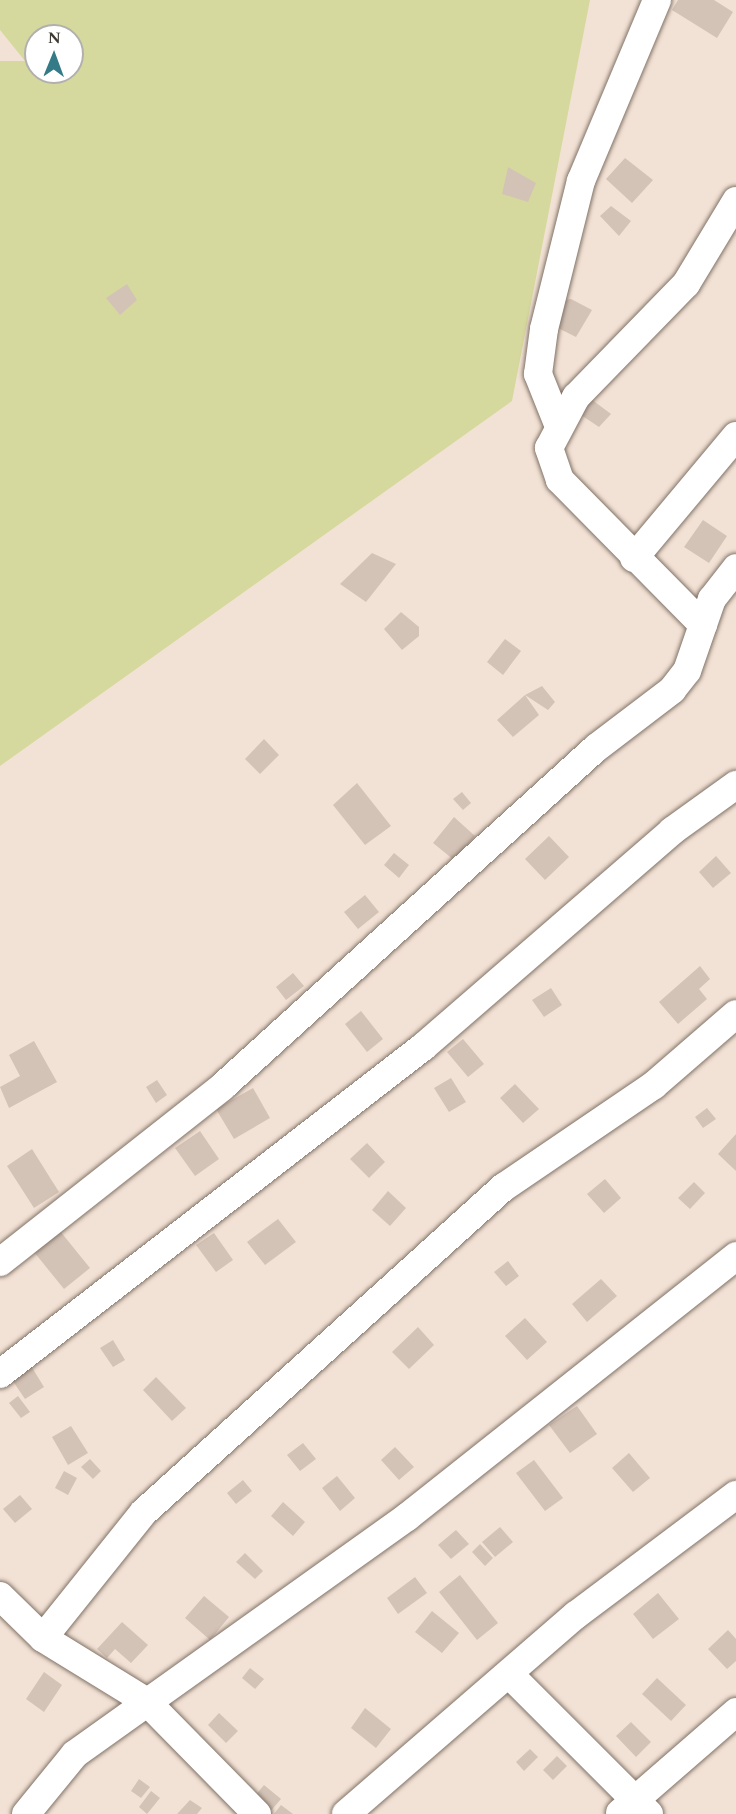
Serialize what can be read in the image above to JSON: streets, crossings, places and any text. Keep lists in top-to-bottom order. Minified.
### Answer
{"north":"top"}
